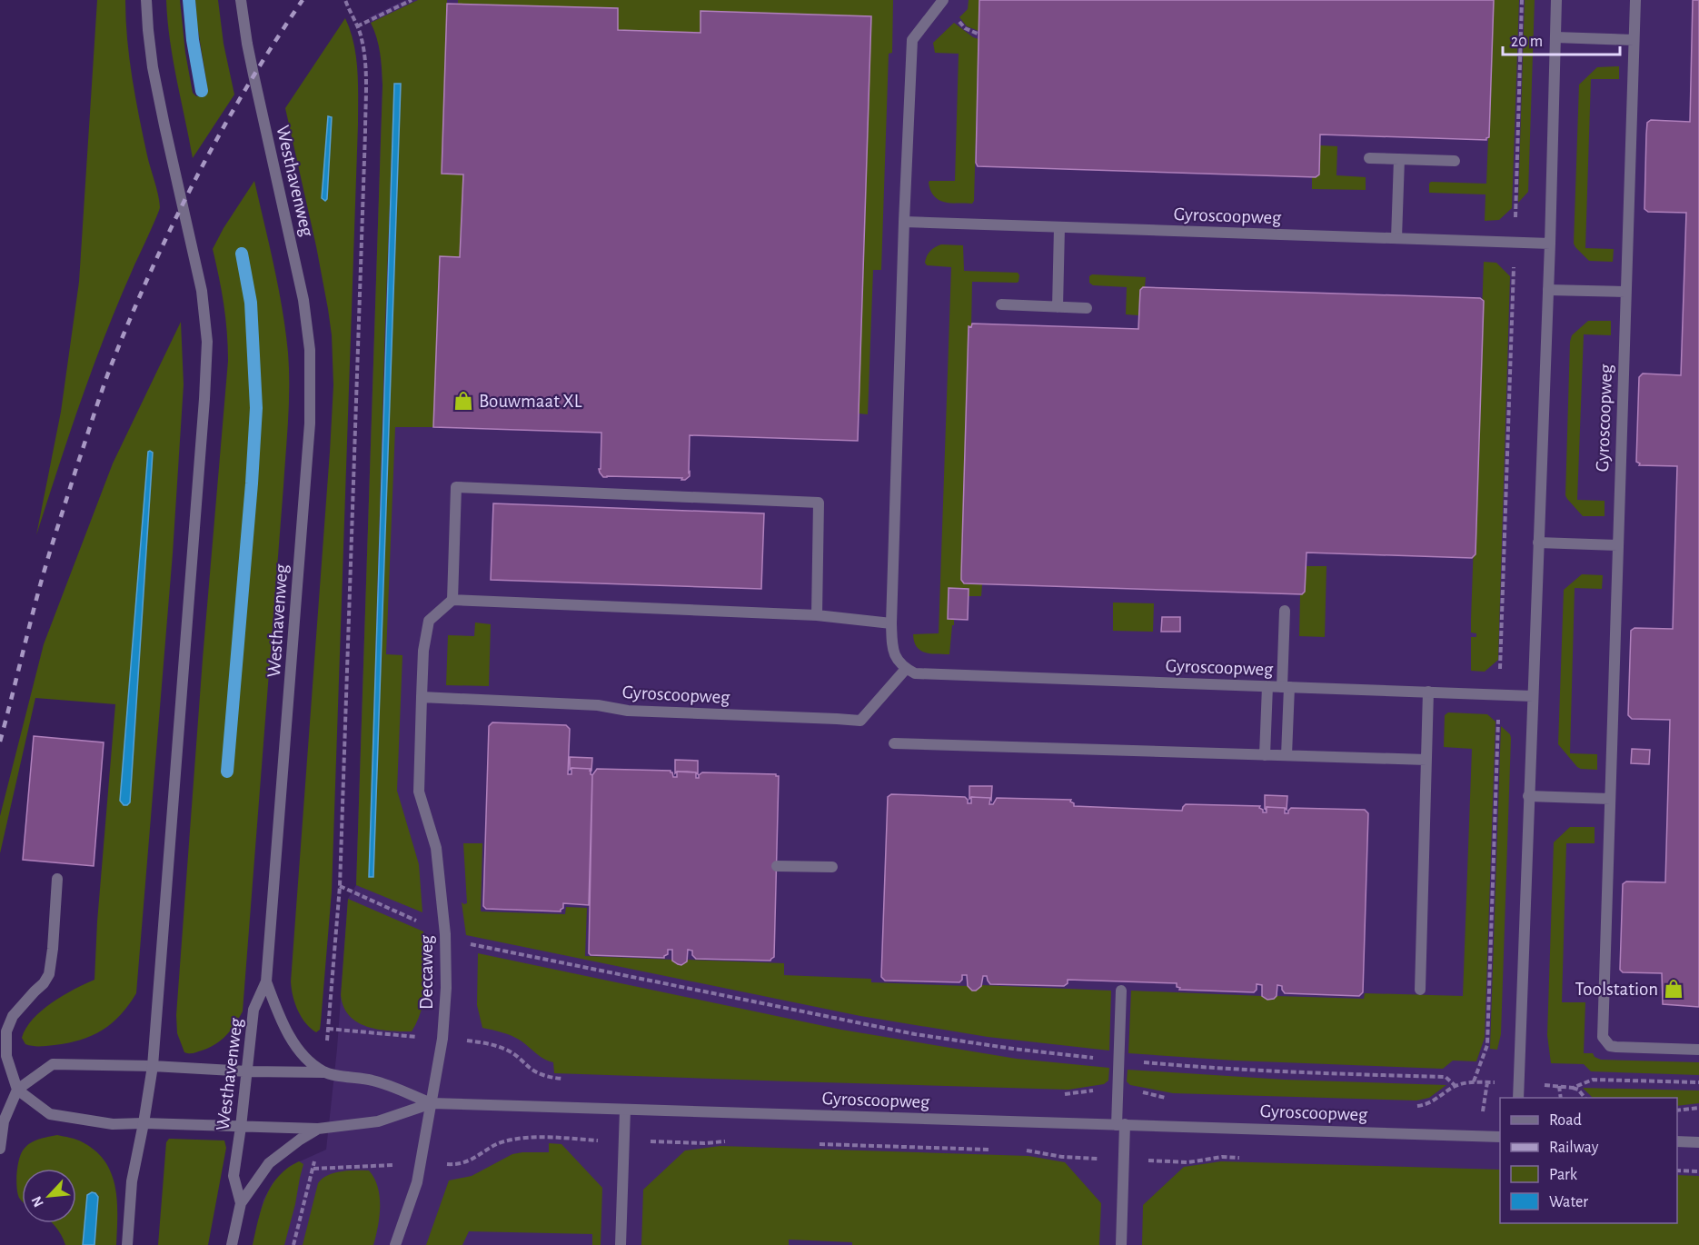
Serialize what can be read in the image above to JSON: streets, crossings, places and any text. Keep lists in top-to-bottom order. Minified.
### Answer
{"streets":{"street":["Westhavenweg","Gyroscoopweg","Deccaweg"]},"crossings":[["Westhavenweg","Gyroscoopweg"],["Gyroscoopweg","Deccaweg"]],"places":{"shop":["Bouwmaat XL","Toolstation"]},"legend":["Road","Railway","Park","Water"],"scale_bar":"20 m","north":"bottom left"}
